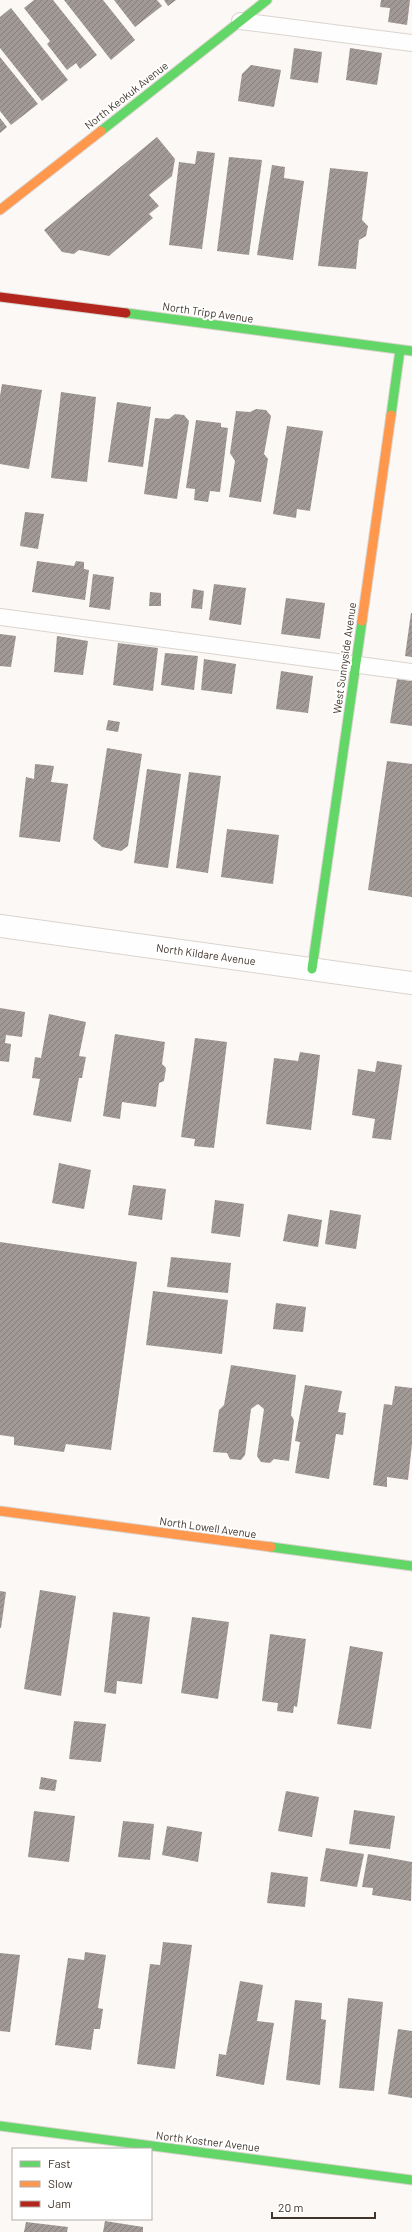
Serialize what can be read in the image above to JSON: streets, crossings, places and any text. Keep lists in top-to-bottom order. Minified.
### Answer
{"streets":{"street":["North Keokuk Avenue","North Tripp Avenue","West Sunnyside Avenue","North Kildare Avenue","North Lowell Avenue","North Kostner Avenue"]},"crossings":[["North Tripp Avenue","West Sunnyside Avenue"],["West Sunnyside Avenue","North Kildare Avenue"]],"legend":["Fast","Slow","Jam"],"scale_bar":"20 m"}
